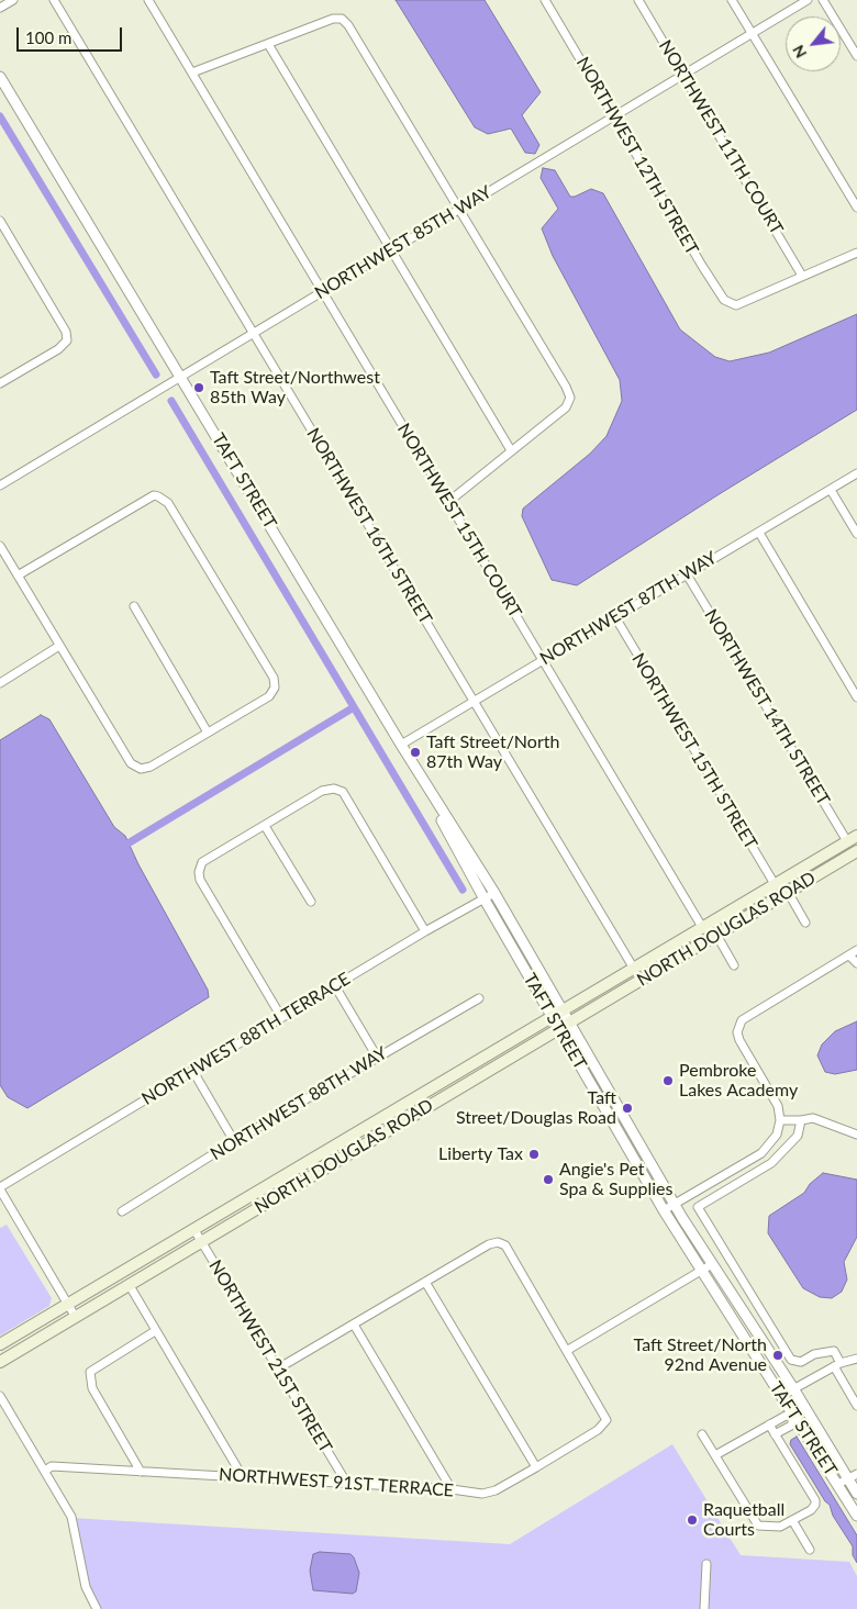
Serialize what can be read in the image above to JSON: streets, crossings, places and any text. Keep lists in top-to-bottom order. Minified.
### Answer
{"streets":{"main road":["NORTH DOUGLAS ROAD"],"street":["NORTHWEST 11TH COURT","NORTHWEST 12TH STREET","NORTHWEST 85TH WAY","TAFT STREET","NORTHWEST 15TH COURT","NORTHWEST 16TH STREET","NORTHWEST 87TH WAY","NORTHWEST 14TH STREET","NORTHWEST 15TH STREET","NORTHWEST 88TH TERRACE","NORTHWEST 88TH WAY","NORTHWEST 21ST STREET","NORTHWEST 91ST TERRACE"]},"crossings":[["NORTHWEST 11TH COURT","NORTHWEST 12TH STREET"],["NORTHWEST 11TH COURT","NORTHWEST 85TH WAY"],["NORTHWEST 12TH STREET","NORTHWEST 85TH WAY"],["NORTHWEST 85TH WAY","TAFT STREET"],["NORTHWEST 85TH WAY","NORTHWEST 15TH COURT"],["NORTHWEST 85TH WAY","NORTHWEST 16TH STREET"],["TAFT STREET","NORTHWEST 87TH WAY"],["TAFT STREET","NORTH DOUGLAS ROAD"],["TAFT STREET","NORTHWEST 88TH TERRACE"],["NORTHWEST 15TH COURT","NORTHWEST 87TH WAY"],["NORTHWEST 15TH COURT","NORTH DOUGLAS ROAD"],["NORTHWEST 16TH STREET","NORTHWEST 87TH WAY"],["NORTHWEST 16TH STREET","NORTH DOUGLAS ROAD"],["NORTHWEST 87TH WAY","NORTHWEST 14TH STREET"],["NORTHWEST 87TH WAY","NORTHWEST 15TH STREET"],["NORTHWEST 14TH STREET","NORTH DOUGLAS ROAD"],["NORTHWEST 15TH STREET","NORTH DOUGLAS ROAD"],["NORTH DOUGLAS ROAD","NORTHWEST 21ST STREET"],["NORTHWEST 21ST STREET","NORTHWEST 91ST TERRACE"]],"places":["Taft Street/Northwest 85th Way","Taft Street/North 87th Way","Pembroke Lakes Academy","Taft Street/Douglas Road","Liberty Tax","Angie's Pet Spa & Supplies","Taft Street/North 92nd Avenue","Raquetball Courts"],"scale_bar":"100 m","north":"bottom left"}
